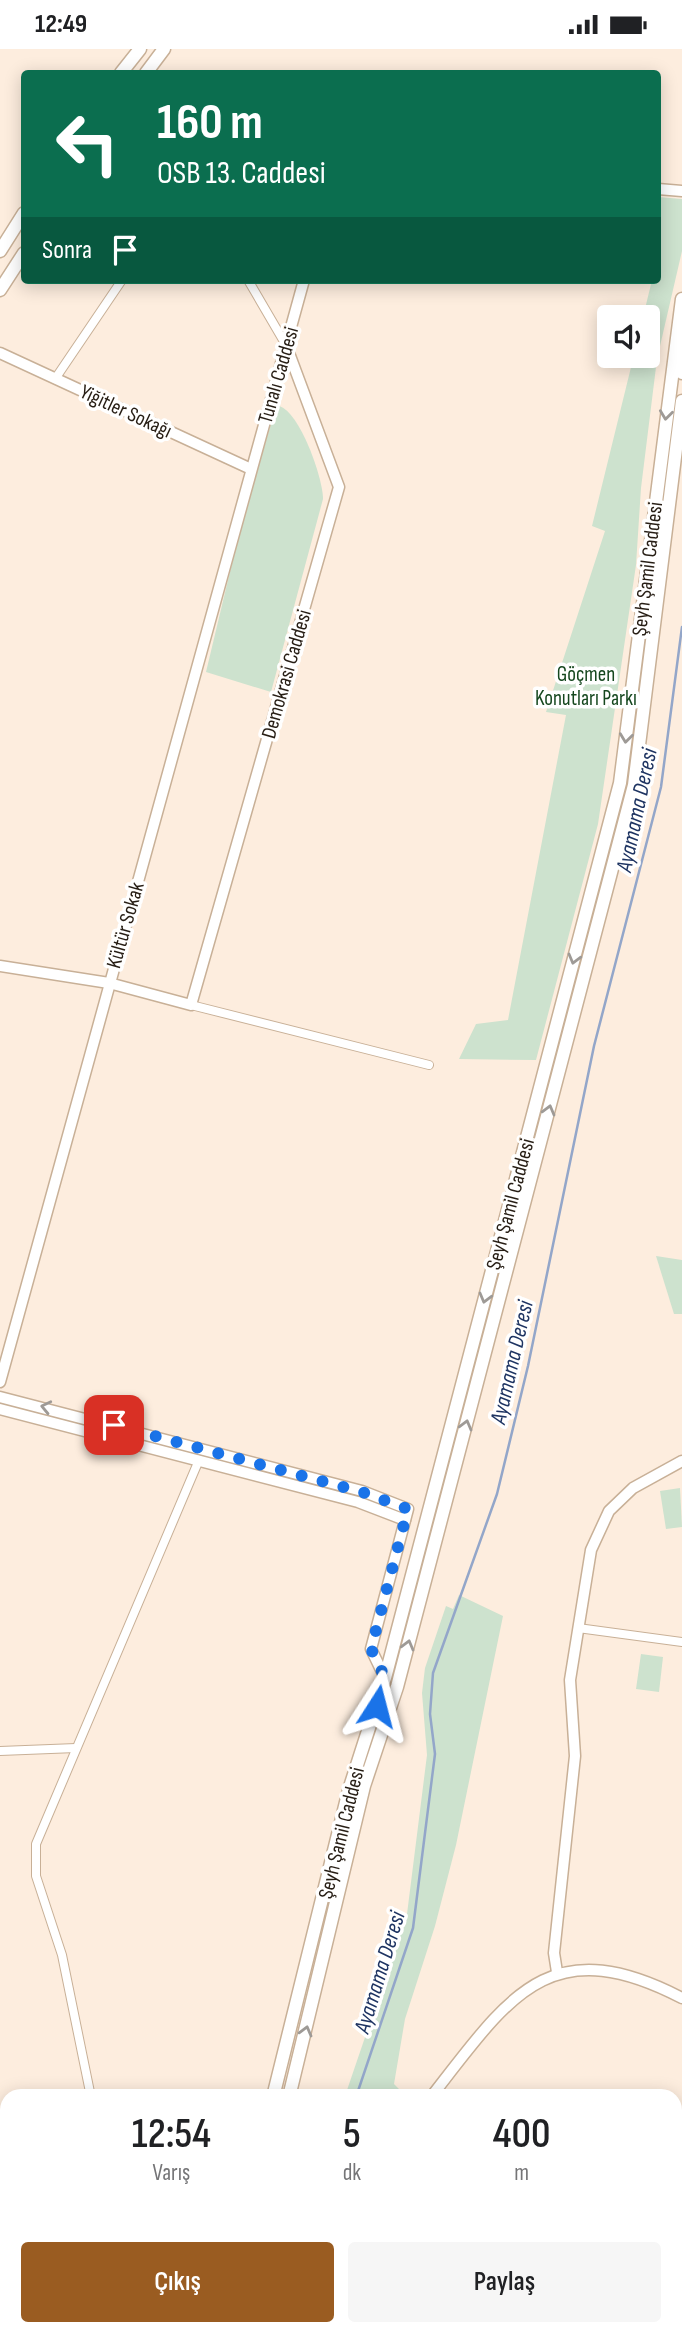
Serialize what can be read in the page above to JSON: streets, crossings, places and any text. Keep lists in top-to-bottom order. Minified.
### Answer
{"streets":{"main road":["Şeyh Şamil Caddesi"],"street":["Tunalı Caddesi","Yiğitler Sokağı","Demokrasi Caddesi","Kültür Sokak"]},"crossings":[["Tunalı Caddesi","Yiğitler Sokağı"],["Tunalı Caddesi","Demokrasi Caddesi"],["Tunalı Caddesi","Kültür Sokak"],["Yiğitler Sokağı","Kültür Sokak"]],"water":["Ayamama Deresi"],"parks":["Göçmen Konutları Parkı"],"page":{"status":"12:49","turn":["160 m","OSB 13. Caddesi"],"then":"Sonra","eta":["12:54","Varış","5","dk","400","m"],"buttons":["Çıkış","Paylaş"]}}
